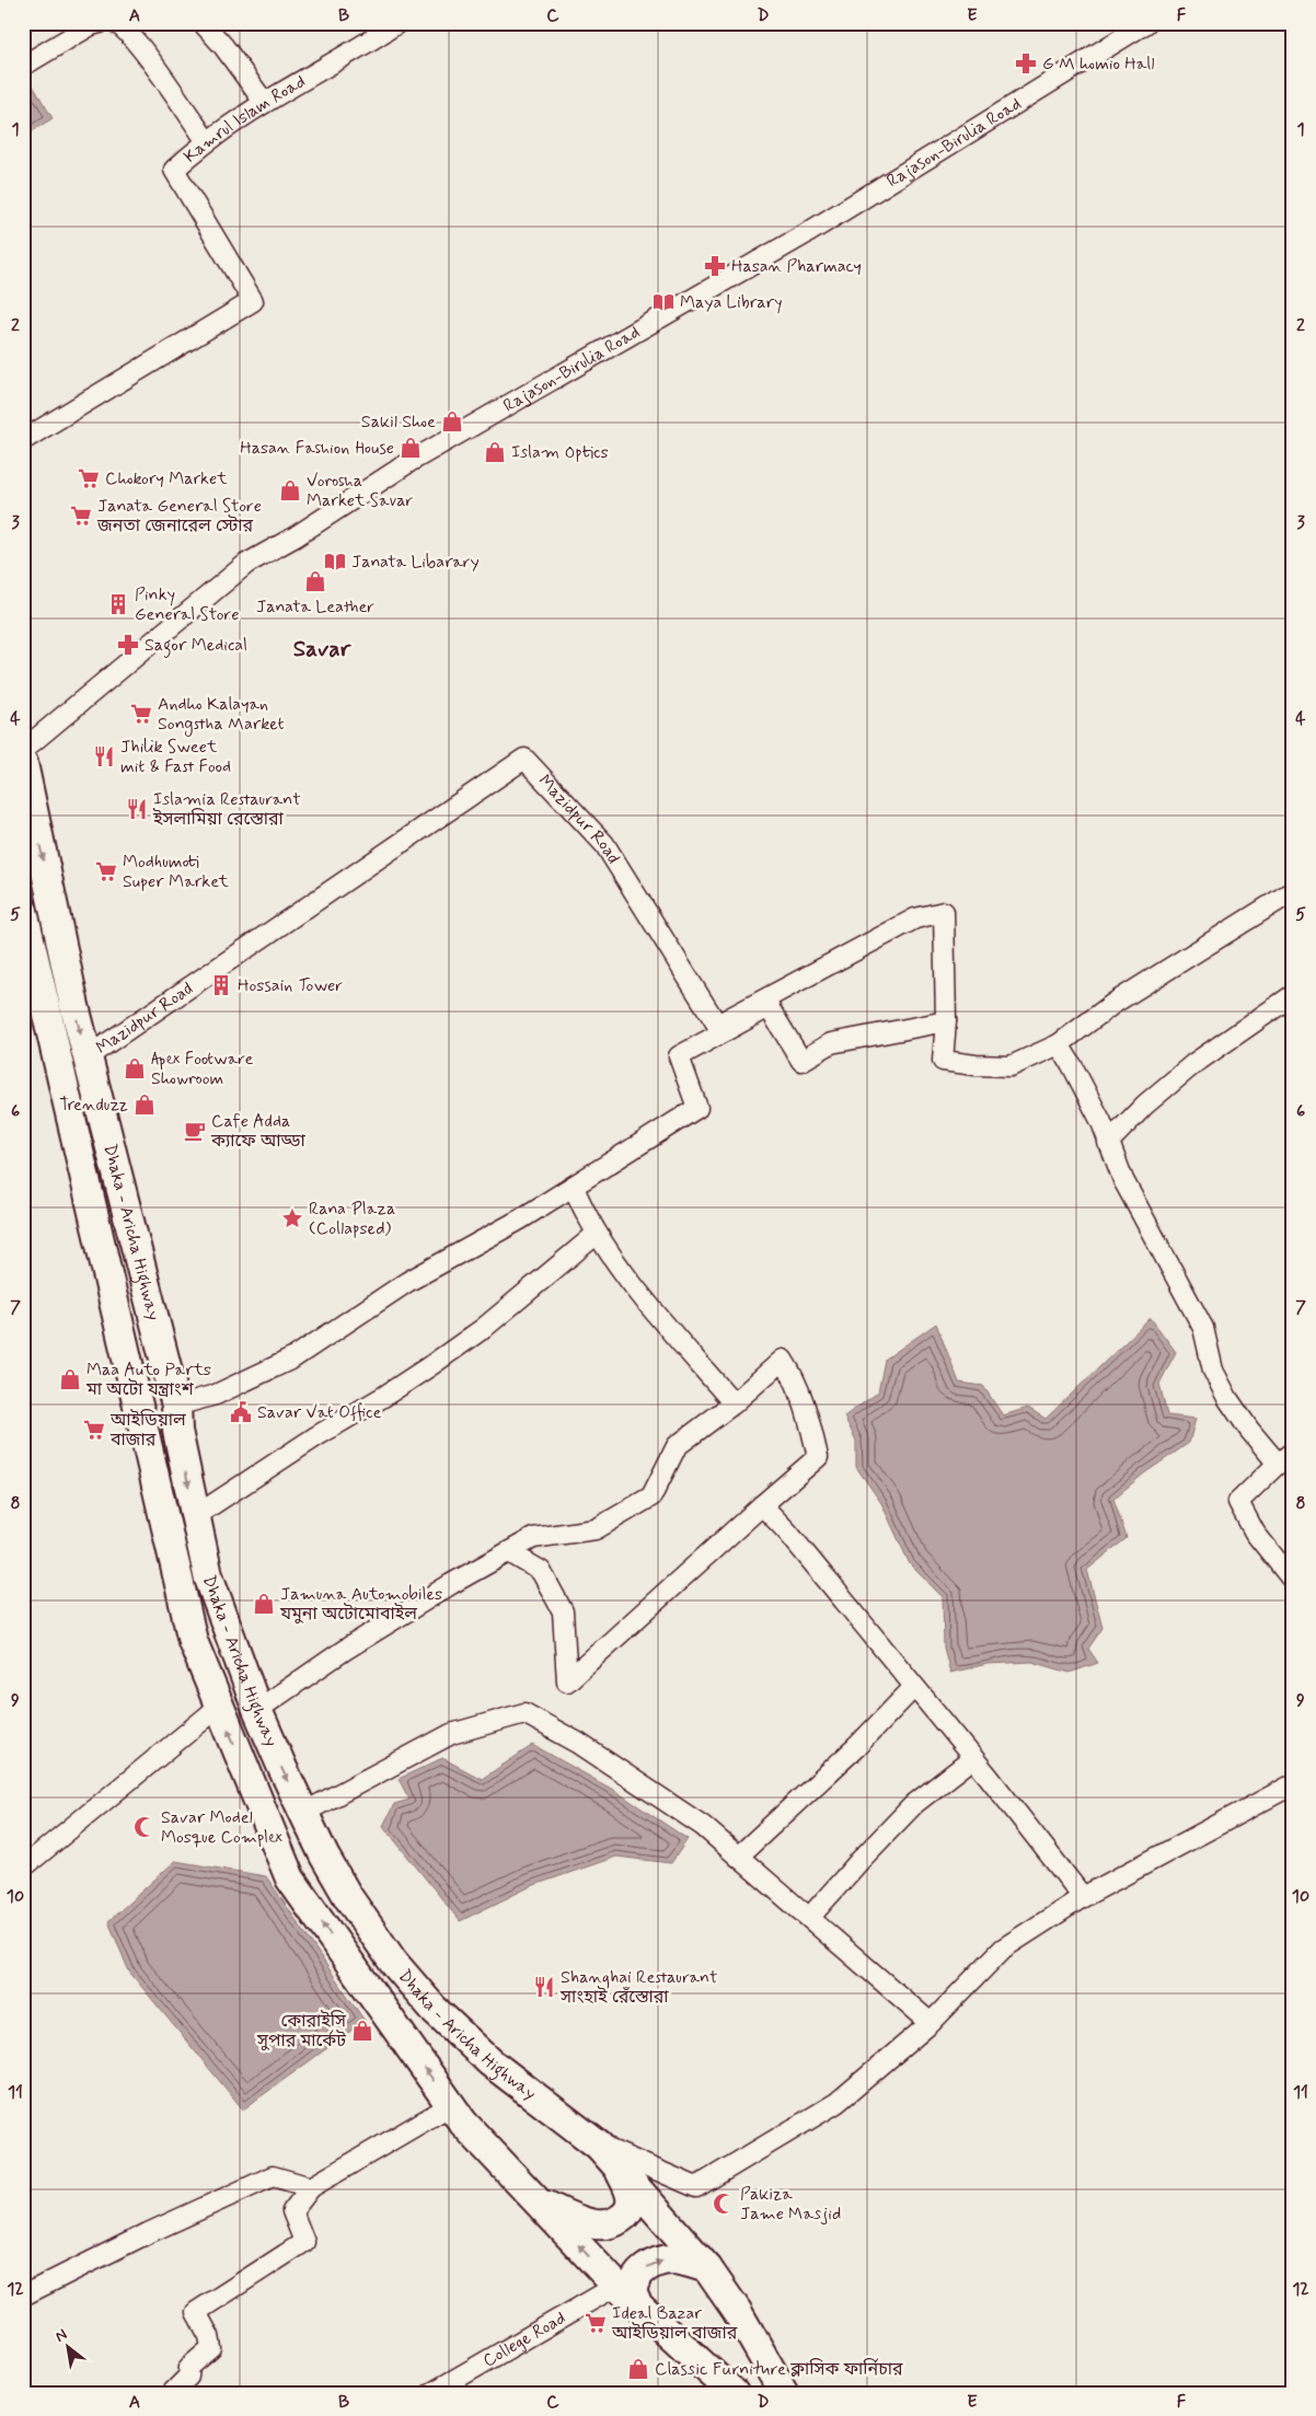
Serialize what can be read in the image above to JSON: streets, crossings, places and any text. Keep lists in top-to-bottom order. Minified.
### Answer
{"streets":{"highway":["Dhaka - Aricha Highway"],"street":["Kamrul Islam Road","Rajason-Birulia Road","Mazidpur Road","College Road"]},"crossings":[["Mazidpur Road","Dhaka - Aricha Highway"],["Dhaka - Aricha Highway","College Road"]],"districts":["Savar"],"places":{"pharmacy":["G M homio Hall","Hasan Pharmacy","Sagor Medical"],"library":["Maya Library","Janata Libarary"],"shop":["Sakil Shoe","Hasan Fashion House","Islam Optics","Vorosha Market Savar","Janata Leather","Apex Footware Showroom","Trenduzz","Maa Auto Parts মা অটো যন্ত্রাংশ","Jamuna Automobiles যমুনা অটোমোবাইল","কোরাইসি সুপার মার্কেট","Classic Furniture ক্লাসিক ফার্নিচার"],"supermarket":["Chokory Market","Janata General Store জনতা জেনারেল স্টোর","Andho Kalayan Songstha Market","Modhumoti Super Market","আইডিয়াল বাজার","Ideal Bazar আইডিয়াল বাজার"],"building":["Pinky General Store","Hossain Tower"],"restaurant":["Jhilik Sweet mit & Fast Food","Islamia Restaurant ইসলামিয়া রেস্তোরা","Shanghai Restaurant সাংহাই রেঁস্তোরা"],"cafe":["Cafe Adda ক্যাফে আড্ডা"],"place":["Rana Plaza (Collapsed)"],"public building":["Savar Vat Office"],"mosque":["Savar Model Mosque Complex","Pakiza Jame Masjid"]},"north":"top left","grid":{"columns":["A","B","C","D","E","F"],"rows":["1","2","3","4","5","6","7","8","9","10","11","12"]}}
